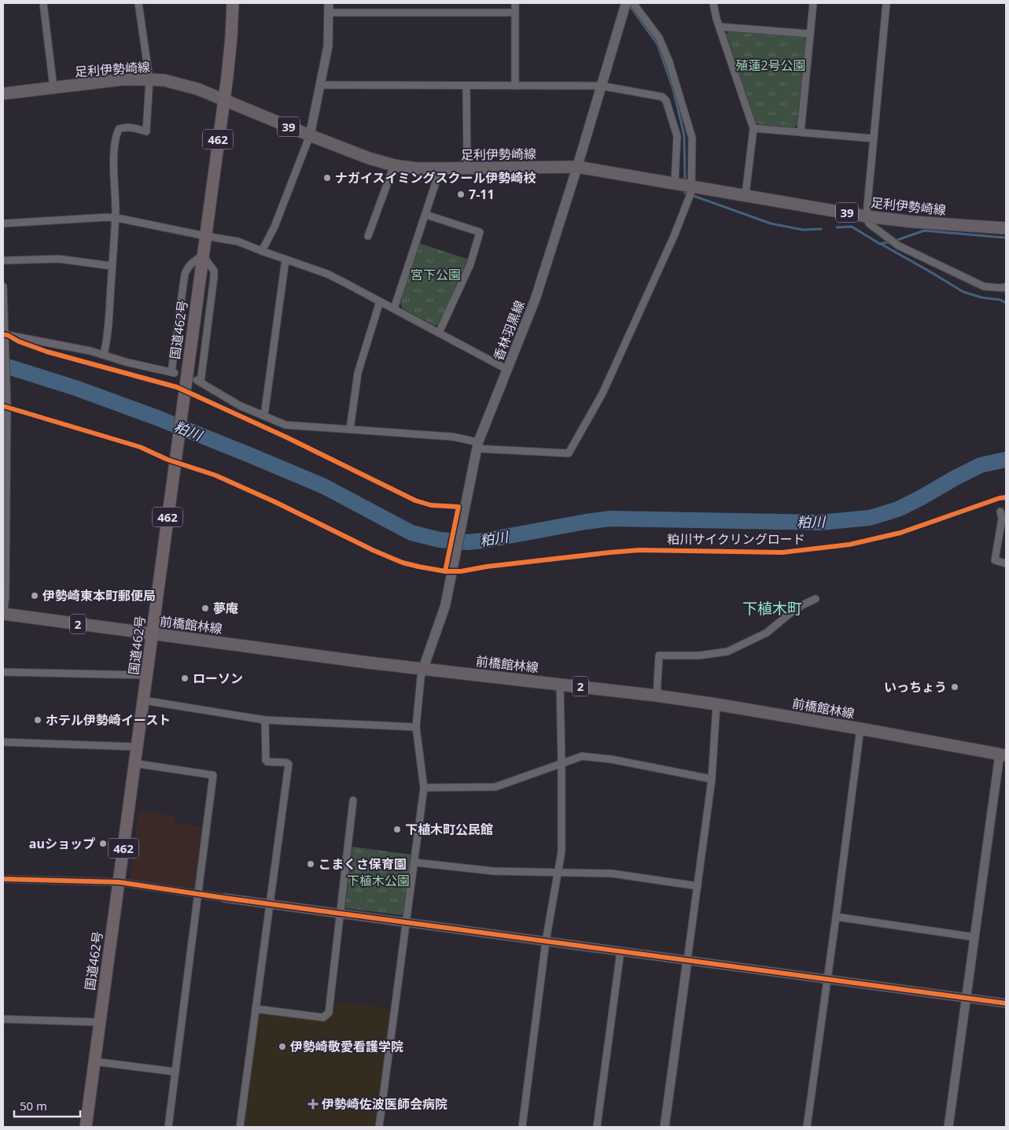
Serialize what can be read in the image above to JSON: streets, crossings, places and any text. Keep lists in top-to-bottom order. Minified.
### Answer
{"streets":{"highway":["462","国道462号"],"main road":["足利伊勢崎線","39","香林羽黒線","2","前橋館林線"],"cycle path":["粕川サイクリングロード"]},"crossings":[["足利伊勢崎線","国道462号"],["足利伊勢崎線","香林羽黒線"],["国道462号","前橋館林線"],["香林羽黒線","前橋館林線"]],"districts":["下植木町"],"water":["粕川"],"parks":["殖蓮2号公園","宮下公園","下植木公園"],"places":{"other":["ナガイスイミングスクール伊勢崎校","7-11","伊勢崎東本町郵便局","夢庵","ローソン","いっちょう","ホテル伊勢崎イースト","下植木町公民館","auショップ","こまくさ保育園","伊勢崎敬愛看護学院"],"health":["伊勢崎佐波医師会病院"]},"scale_bar":"50 m"}
